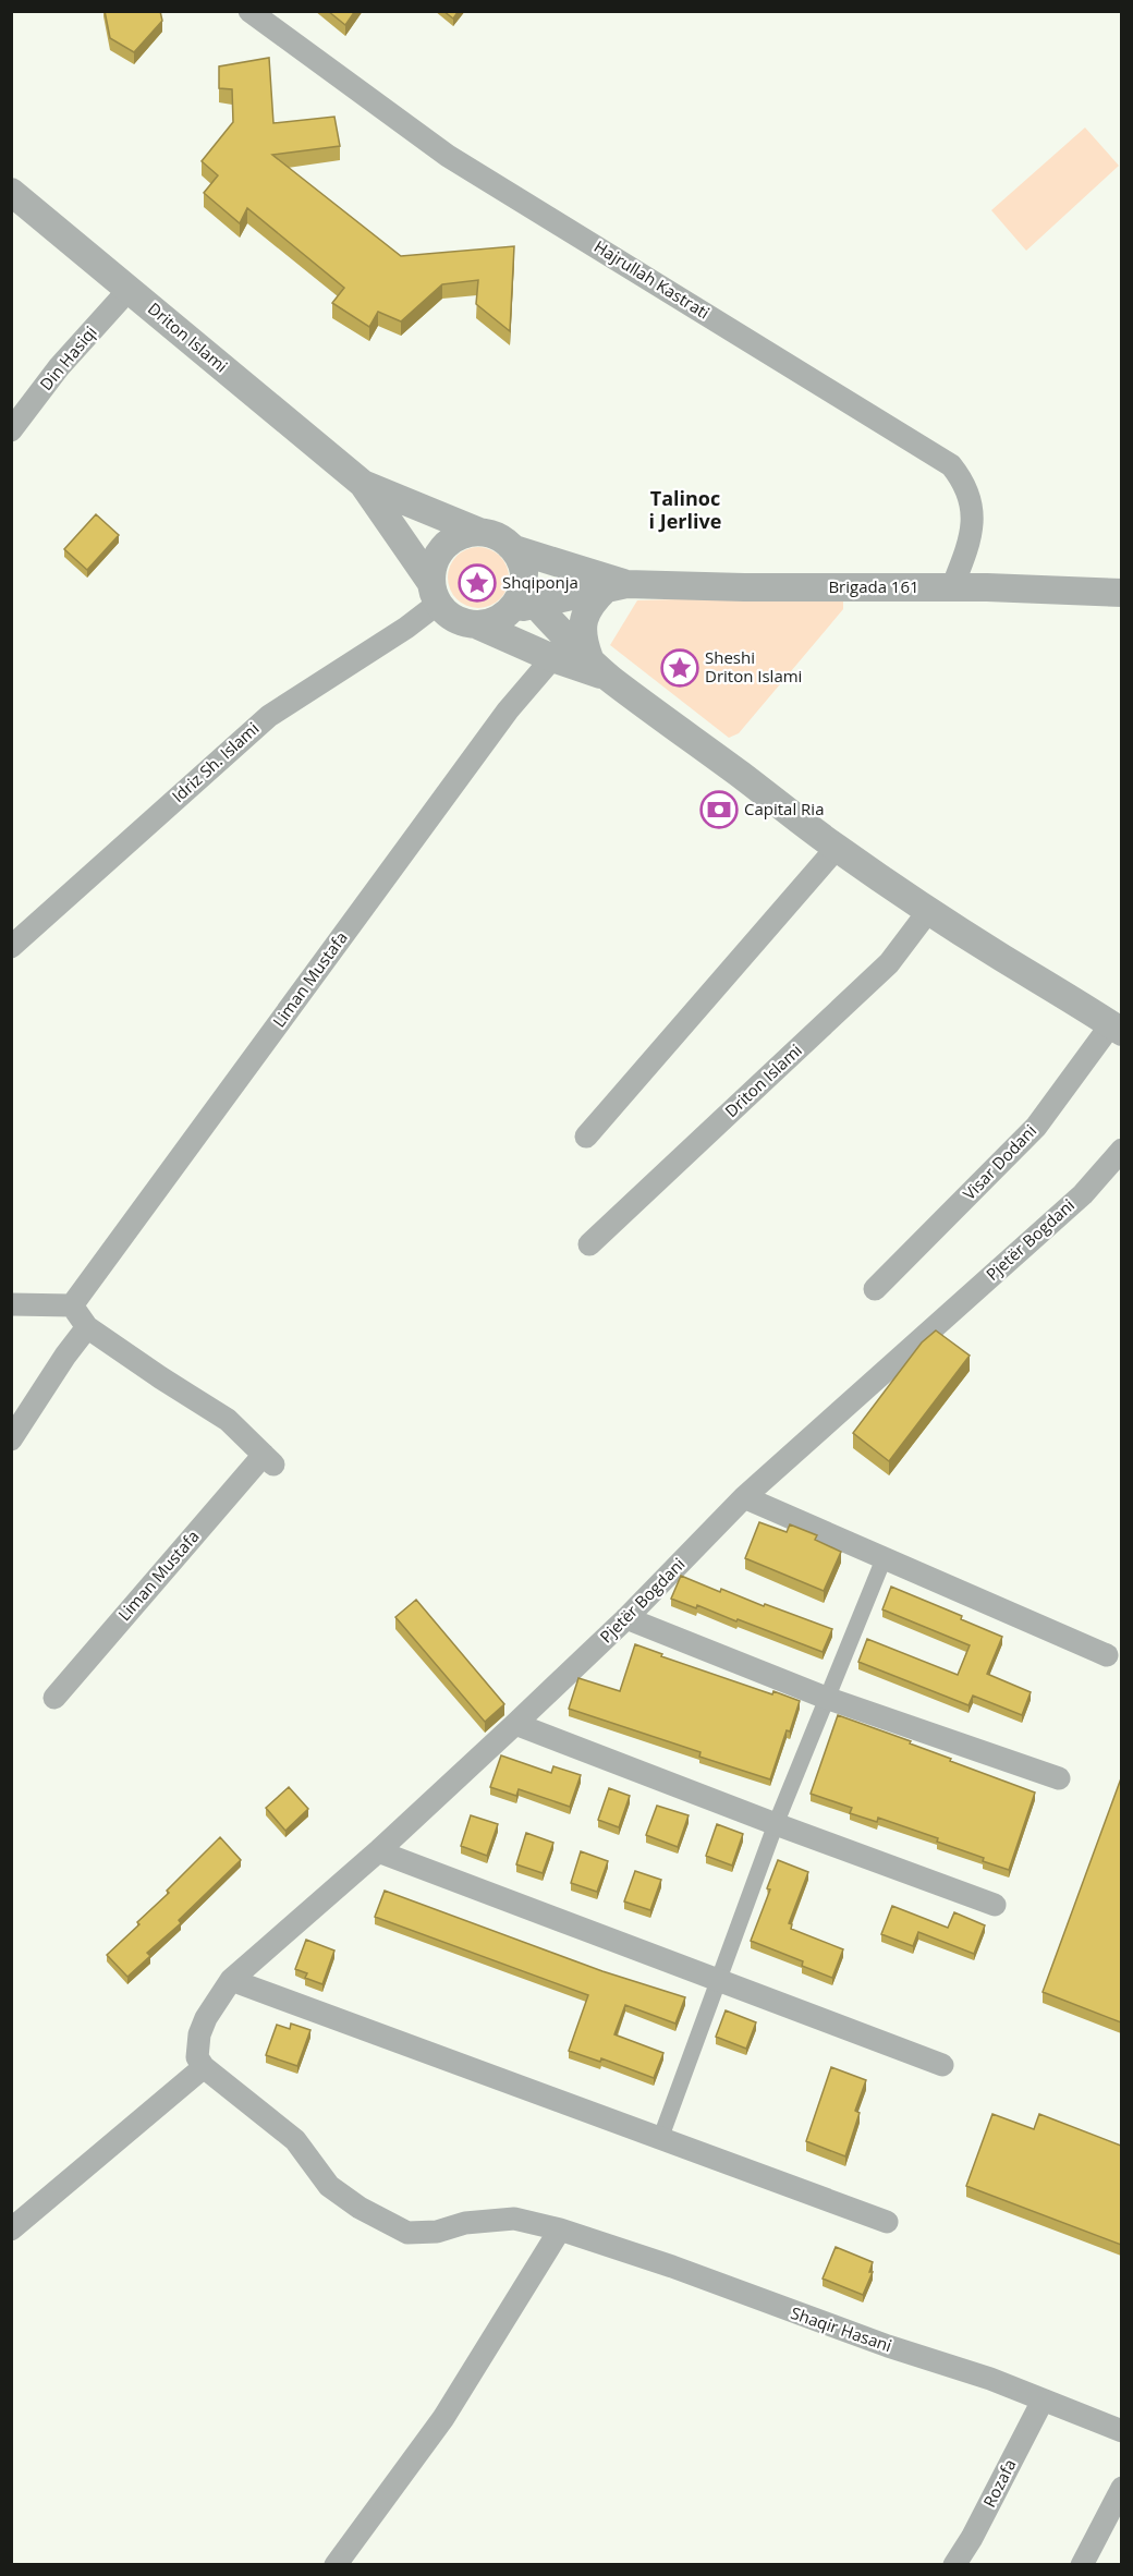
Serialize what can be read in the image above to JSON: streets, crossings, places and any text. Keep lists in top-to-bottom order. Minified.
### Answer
{"streets":{"street":["Hajrullah Kastrati","Driton Islami","Din Hasiqi","Brigada 161","Idriz Sh. Islami","Liman Mustafa","Visar Dodani","Pjetër Bogdani","Shaqir Hasani","Rozafa"]},"crossings":[["Hajrullah Kastrati","Brigada 161"],["Driton Islami","Din Hasiqi"],["Driton Islami","Brigada 161"],["Driton Islami","Idriz Sh. Islami"],["Driton Islami","Liman Mustafa"],["Driton Islami","Visar Dodani"],["Brigada 161","Idriz Sh. Islami"],["Pjetër Bogdani","Shaqir Hasani"],["Shaqir Hasani","Rozafa"]],"districts":["Talinoc i Jerlive"],"places":{"place":["Shqiponja","Sheshi Driton Islami"],"bank":["Capital Ria"]}}
